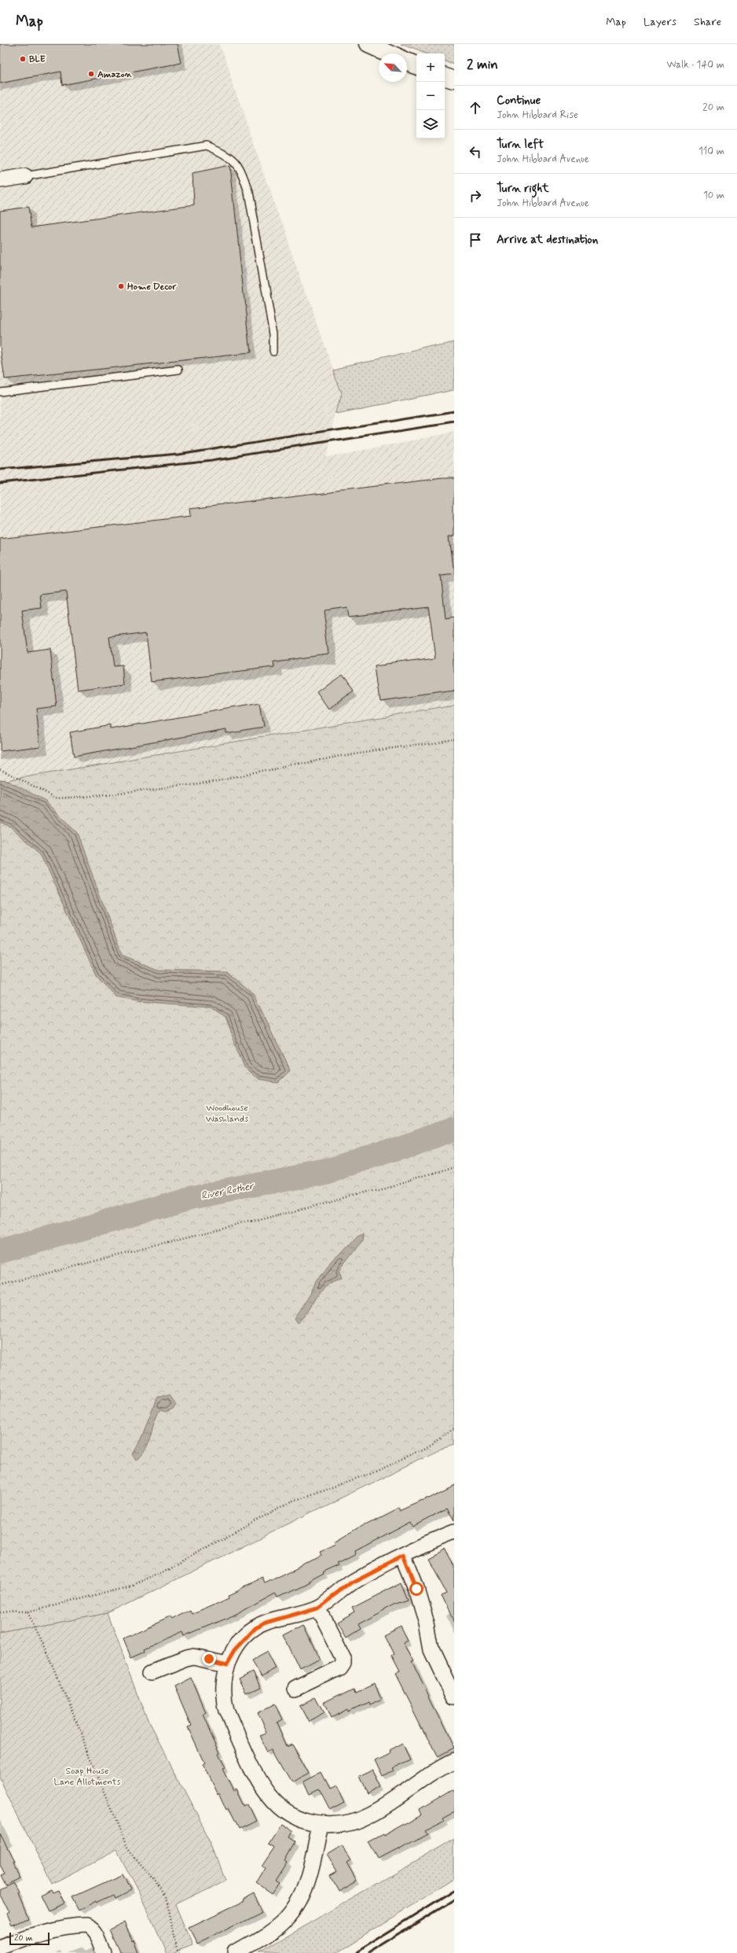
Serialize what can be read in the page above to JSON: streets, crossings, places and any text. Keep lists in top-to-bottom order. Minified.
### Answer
{"water":["River Rother"],"parks":["Woodhouse Washlands","Soap House Lane Allotments"],"places":["BLE","Amazon","Home Decor"],"scale_bar":"20 m","north":"top left","page":{"header":"Map","nav":["Map","Layers","Share"],"heading":["2 min","Walk · 140 m"],"map_buttons":["+","−"],"list":[["Continue","John Hibbard Rise","20 m"],["Turn left","John Hibbard Avenue","110 m"],["Turn right","John Hibbard Avenue","10 m"],"Arrive at destination"],"scale":"20 m"}}
